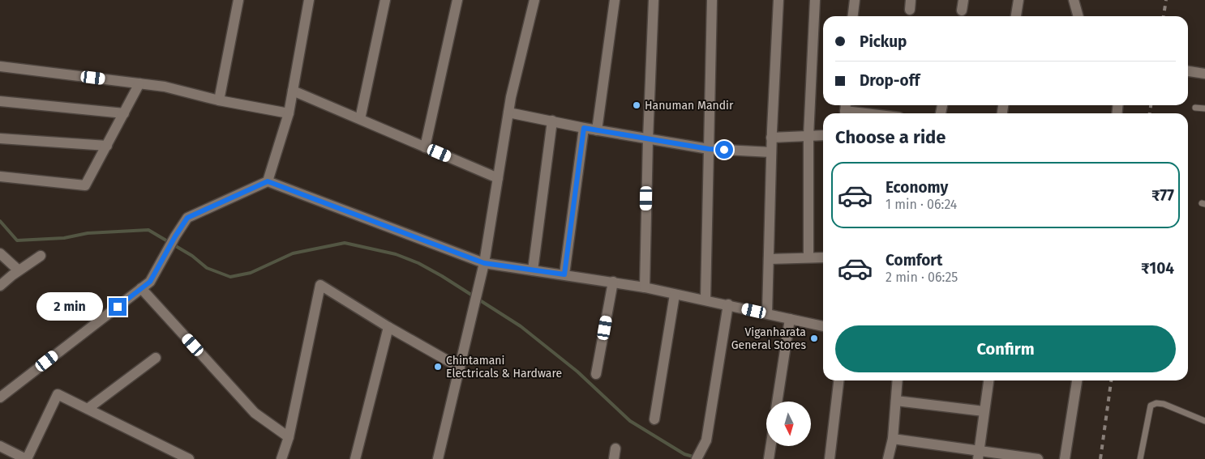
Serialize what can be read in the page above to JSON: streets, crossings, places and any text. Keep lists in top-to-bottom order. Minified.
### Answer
{"places":["Hanuman Mandir","Viganharata General Stores","Chintamani Electricals & Hardware"],"north":"bottom","page":{"banner":["Pickup","Drop-off"],"heading":"Choose a ride","list":[{"name":"Economy","note":"1 min · 06:24","value":"₹77"},{"name":"Comfort","note":"2 min · 06:25","value":"₹104"}],"bubble":"2 min","buttons":"Confirm"}}
